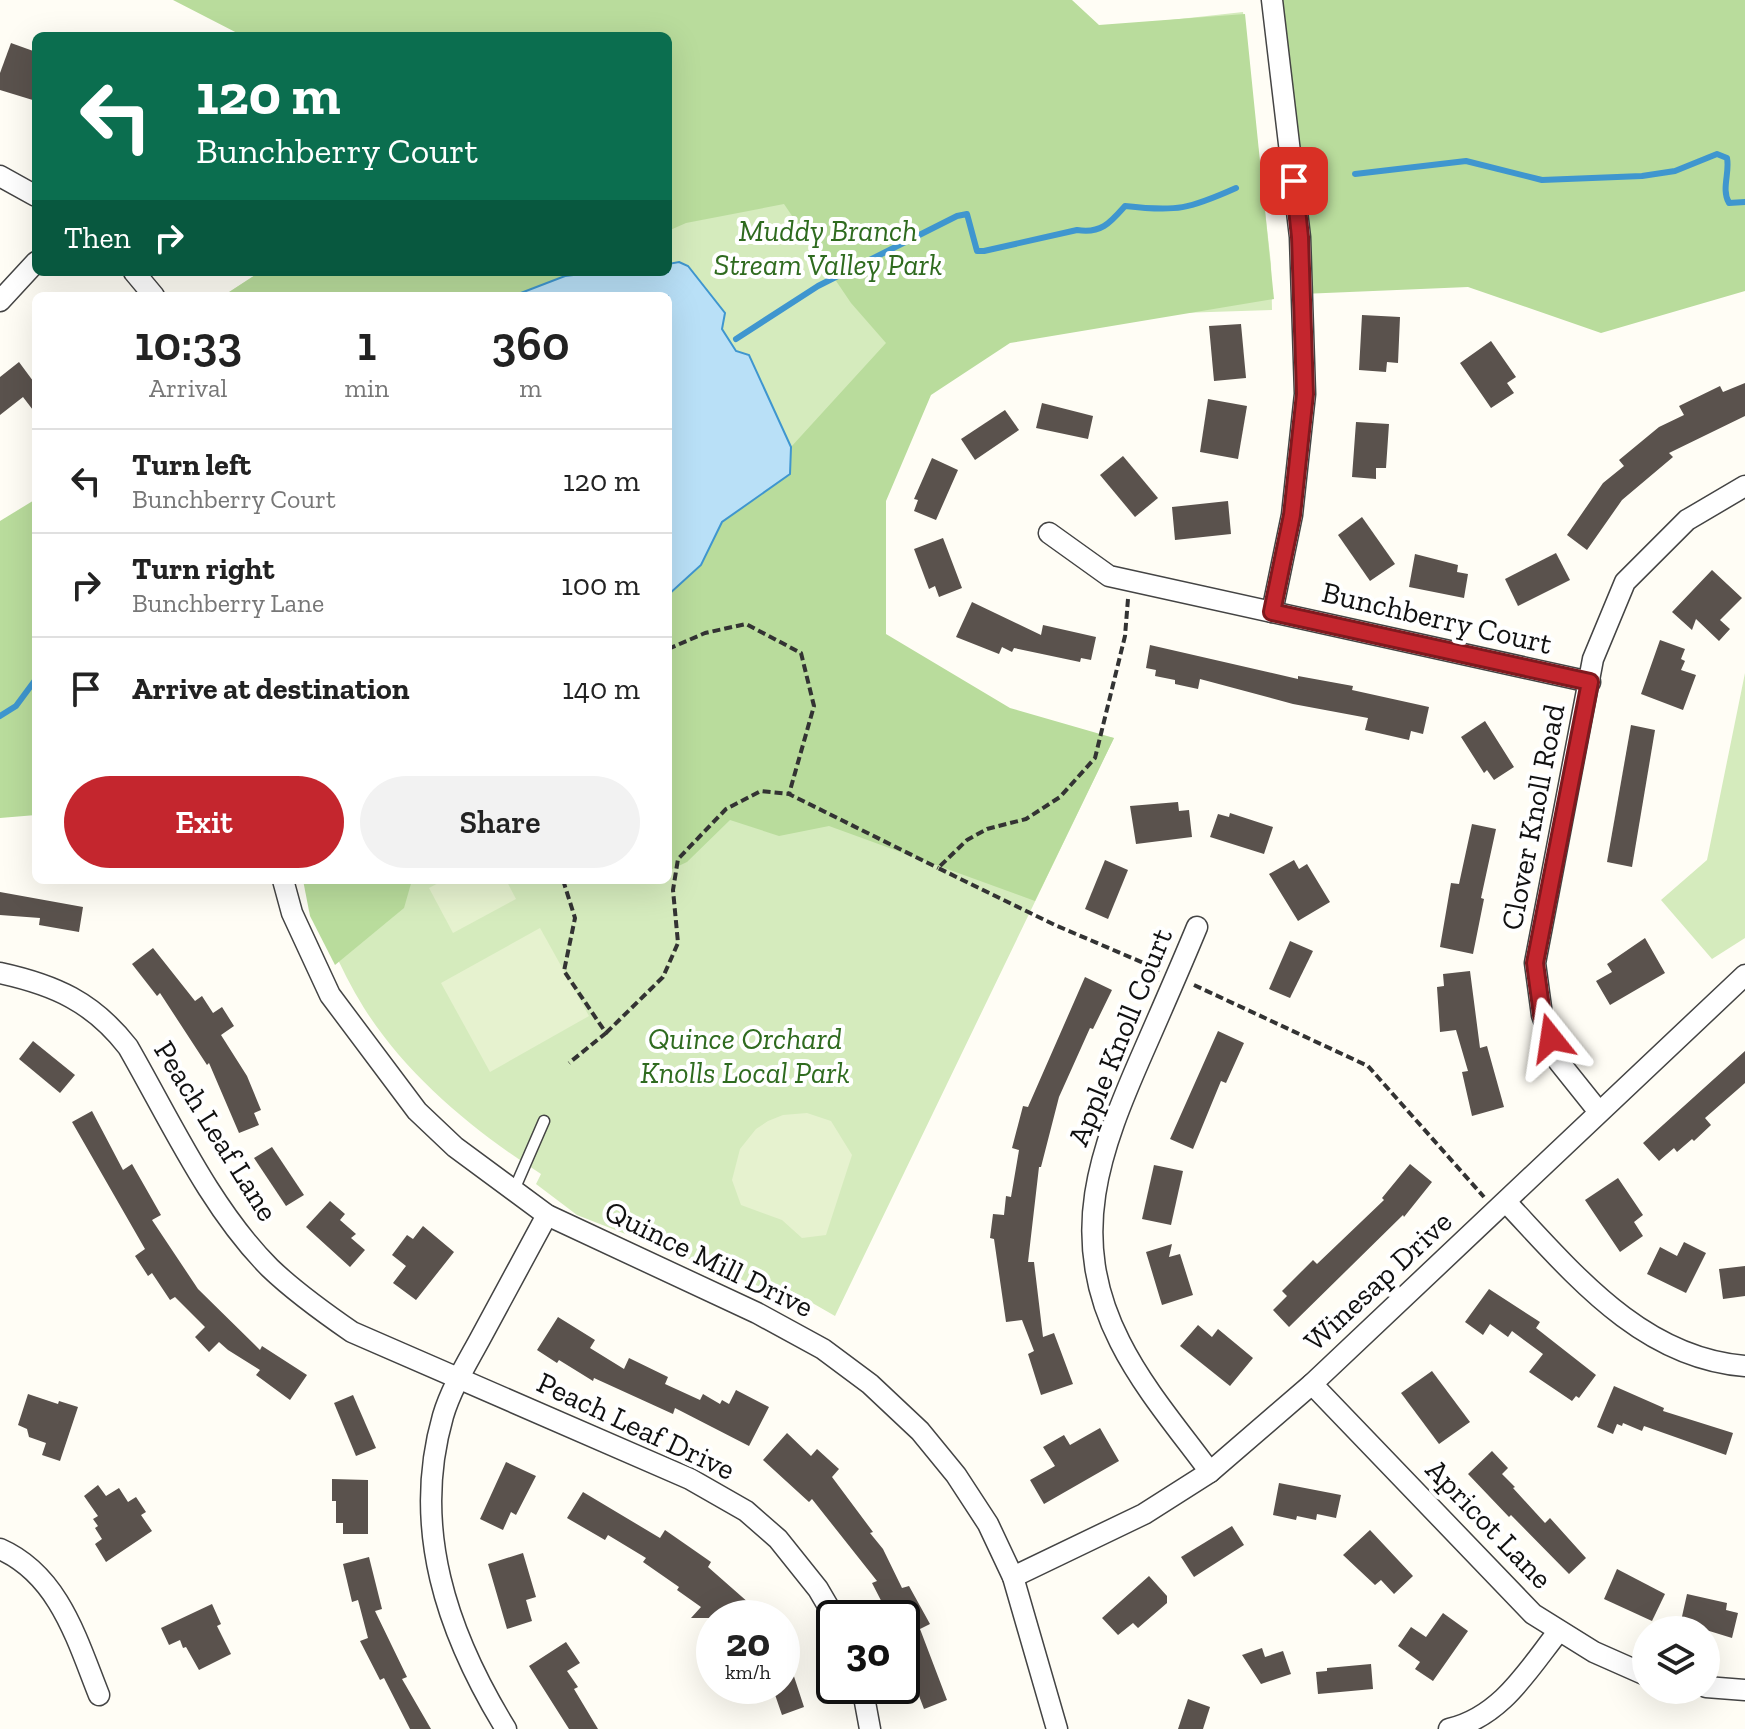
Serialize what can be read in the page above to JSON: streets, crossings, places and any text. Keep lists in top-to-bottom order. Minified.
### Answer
{"streets":{"street":["Bunchberry Court","Clover Knoll Road","Apple Knoll Court","Peach Leaf Lane","Quince Mill Drive","Winesap Drive","Peach Leaf Drive","Apricot Lane"]},"crossings":[["Bunchberry Court","Clover Knoll Road"],["Clover Knoll Road","Winesap Drive"],["Apple Knoll Court","Winesap Drive"],["Peach Leaf Lane","Peach Leaf Drive"],["Quince Mill Drive","Winesap Drive"],["Winesap Drive","Apricot Lane"]],"parks":["Muddy Branch Stream Valley Park","Quince Orchard Knolls Local Park"],"page":{"turn":["120 m","Bunchberry Court"],"then":"Then","eta":["10:33","Arrival","1","min","360","m"],"list":[{"name":"Turn left","note":"Bunchberry Court","value":"120 m"},{"name":"Turn right","note":"Bunchberry Lane","value":"100 m"},{"name":"Arrive at destination","value":"140 m"}],"buttons":["Exit","Share"],"speed":"20 km/h","limit":"30"}}
